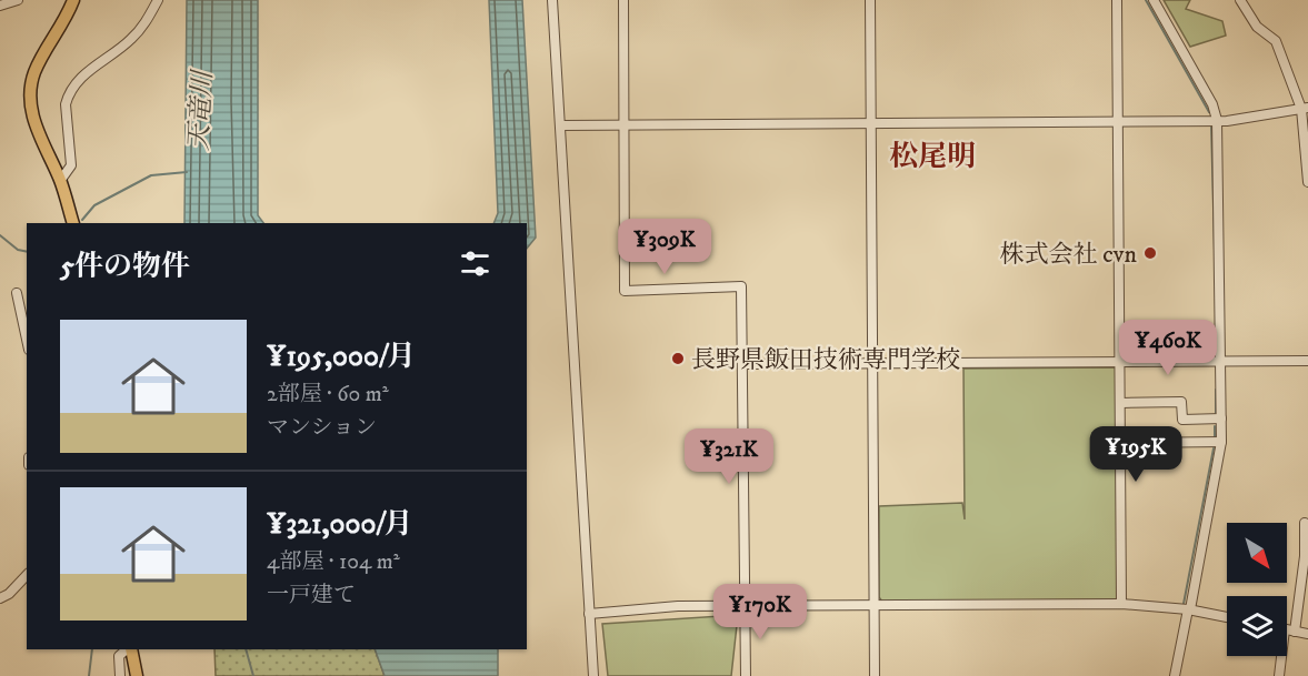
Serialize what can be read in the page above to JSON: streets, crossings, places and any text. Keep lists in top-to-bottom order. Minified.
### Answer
{"districts":["松尾明"],"water":["天竜川"],"places":["株式会社 cvn","長野県飯田技術専門学校"],"north":"bottom right","page":{"price":["¥309K","¥460K","¥195K","¥321K","¥170K"],"heading":"5件の物件","list":[{"name":"¥195,000/月","note":"2部屋 · 60 m² · マンション"},{"name":"¥321,000/月","note":"4部屋 · 104 m² · 一戸建て"}]}}
